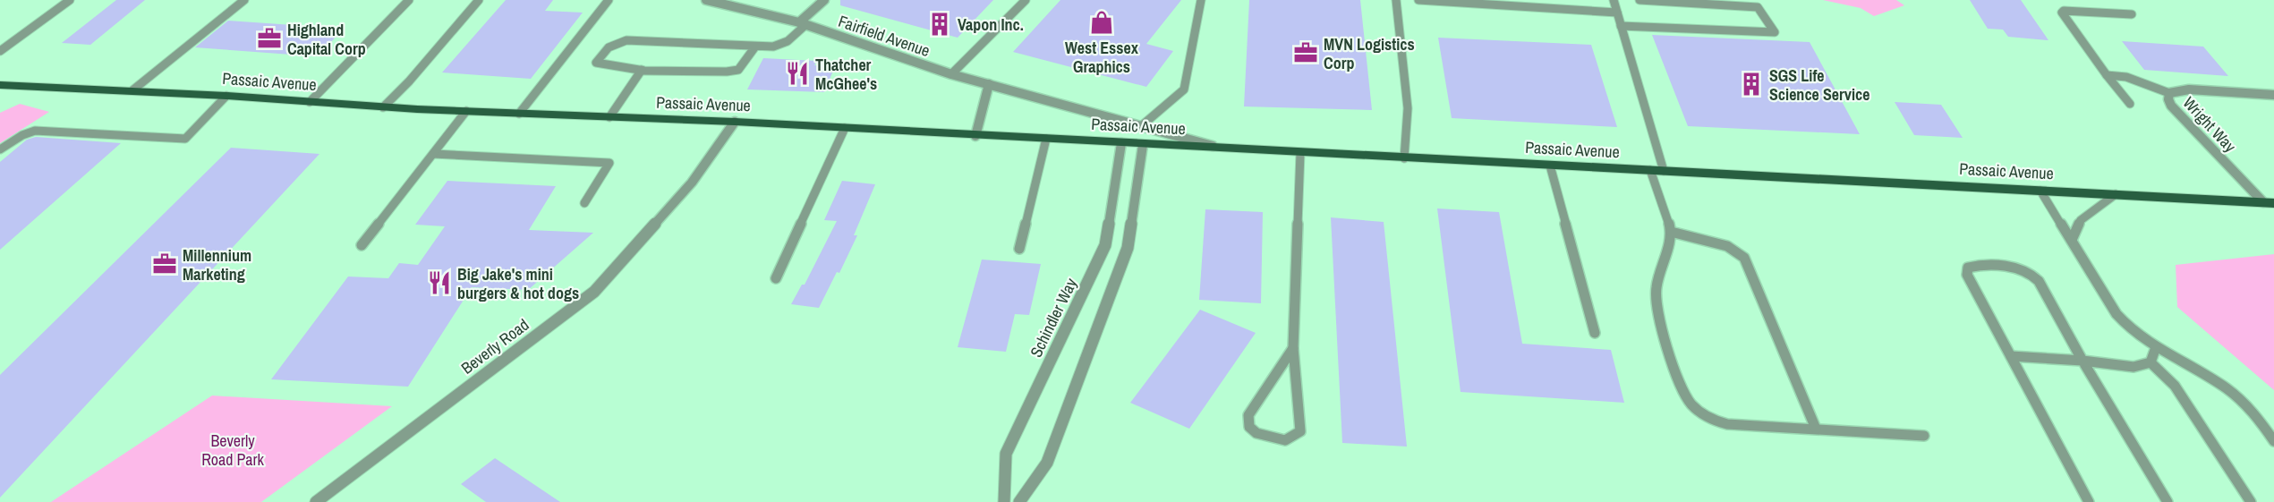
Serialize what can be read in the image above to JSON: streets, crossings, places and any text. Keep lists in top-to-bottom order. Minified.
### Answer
{"streets":{"main road":["Passaic Avenue"],"street":["Fairfield Avenue","Wright Way","Schindler Way","Beverly Road"]},"crossings":[["Fairfield Avenue","Passaic Avenue"],["Passaic Avenue","Wright Way"],["Passaic Avenue","Schindler Way"],["Passaic Avenue","Beverly Road"]],"parks":["Beverly Road Park"],"places":{"shop":["West Essex Graphics"],"building":["Vapon Inc.","SGS Life Science Service"],"office":["Highland Capital Corp","MVN Logistics Corp","Millennium Marketing"],"restaurant":["Thatcher McGhee's","Big Jake's mini burgers & hot dogs"]}}
